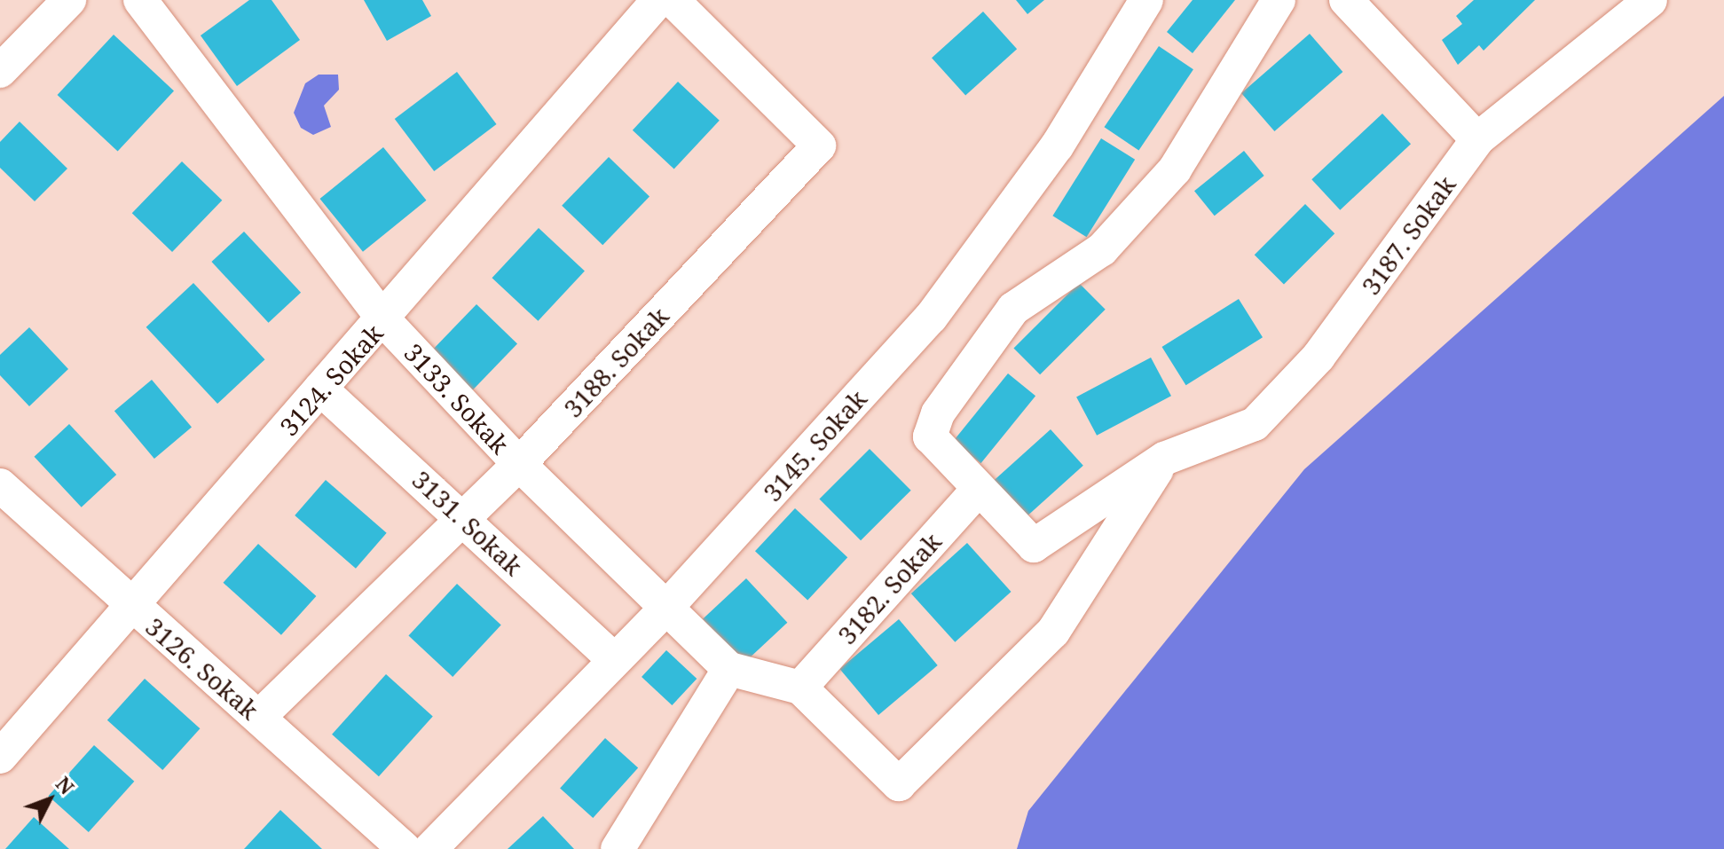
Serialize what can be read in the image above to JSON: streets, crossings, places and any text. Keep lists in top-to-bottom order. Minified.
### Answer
{"streets":{"street":["3187. Sokak","3188. Sokak","3124. Sokak","3133. Sokak","3145. Sokak","3131. Sokak","3182. Sokak","3126. Sokak"]},"crossings":[["3187. Sokak","3182. Sokak"],["3188. Sokak","3133. Sokak"],["3188. Sokak","3131. Sokak"],["3188. Sokak","3126. Sokak"],["3124. Sokak","3133. Sokak"],["3124. Sokak","3131. Sokak"],["3124. Sokak","3126. Sokak"],["3133. Sokak","3145. Sokak"],["3145. Sokak","3131. Sokak"]],"north":"top right"}
